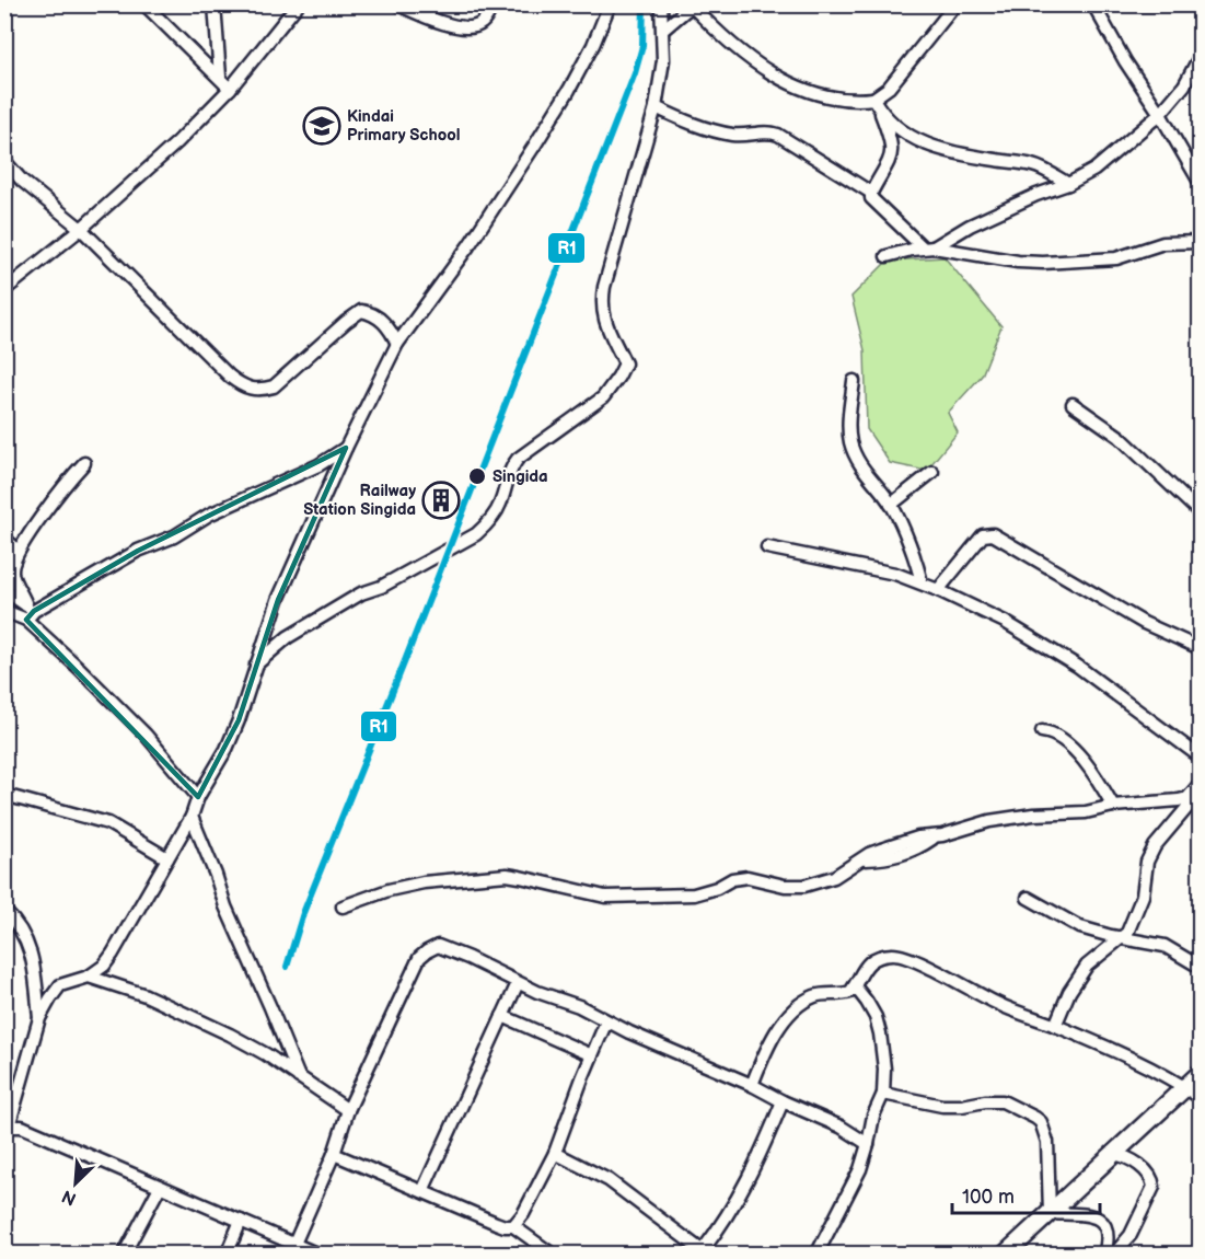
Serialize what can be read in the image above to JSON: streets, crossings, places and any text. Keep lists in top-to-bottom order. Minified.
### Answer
{"places":{"school or university":["Kindai Primary School"],"other":["Singida"],"building":["Railway Station Singida"]},"lines":["transit line R1"],"scale_bar":"100 m","north":"bottom left"}
